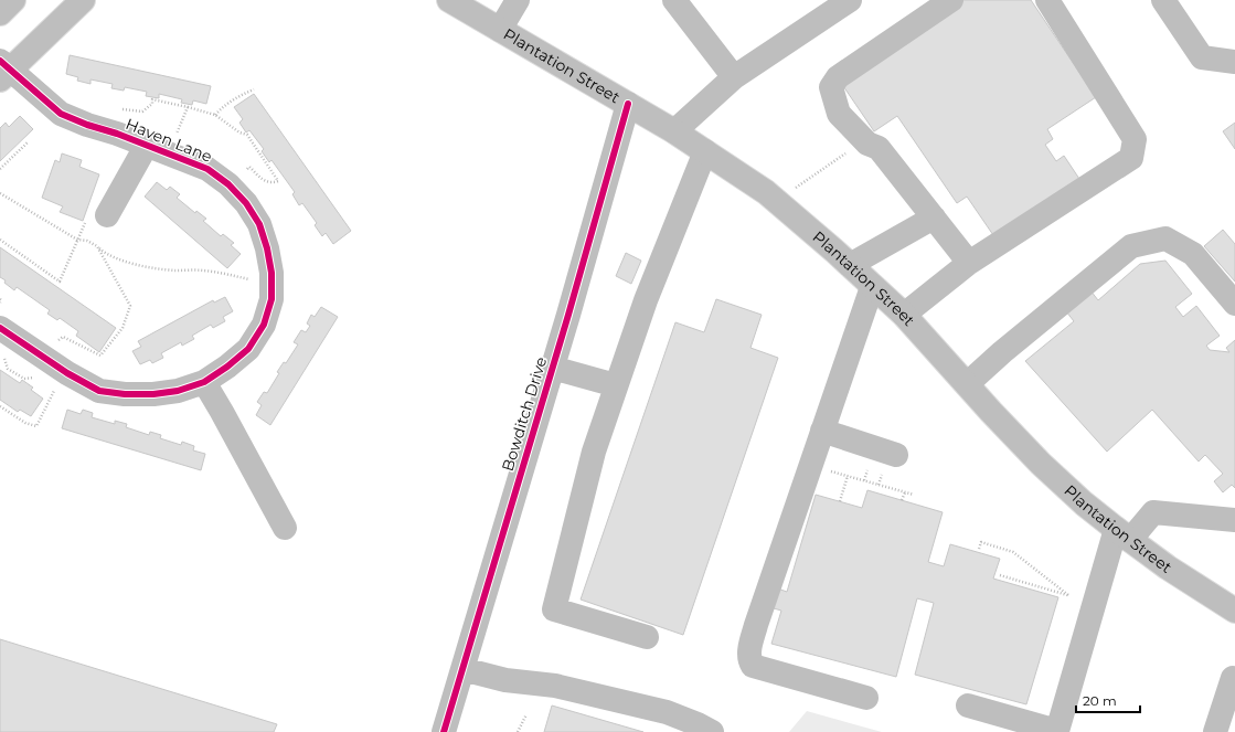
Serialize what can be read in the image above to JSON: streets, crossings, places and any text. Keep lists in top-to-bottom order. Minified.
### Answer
{"streets":{"street":["Plantation Street","Haven Lane","Bowditch Drive"]},"crossings":[["Plantation Street","Bowditch Drive"]],"scale_bar":"20 m"}
